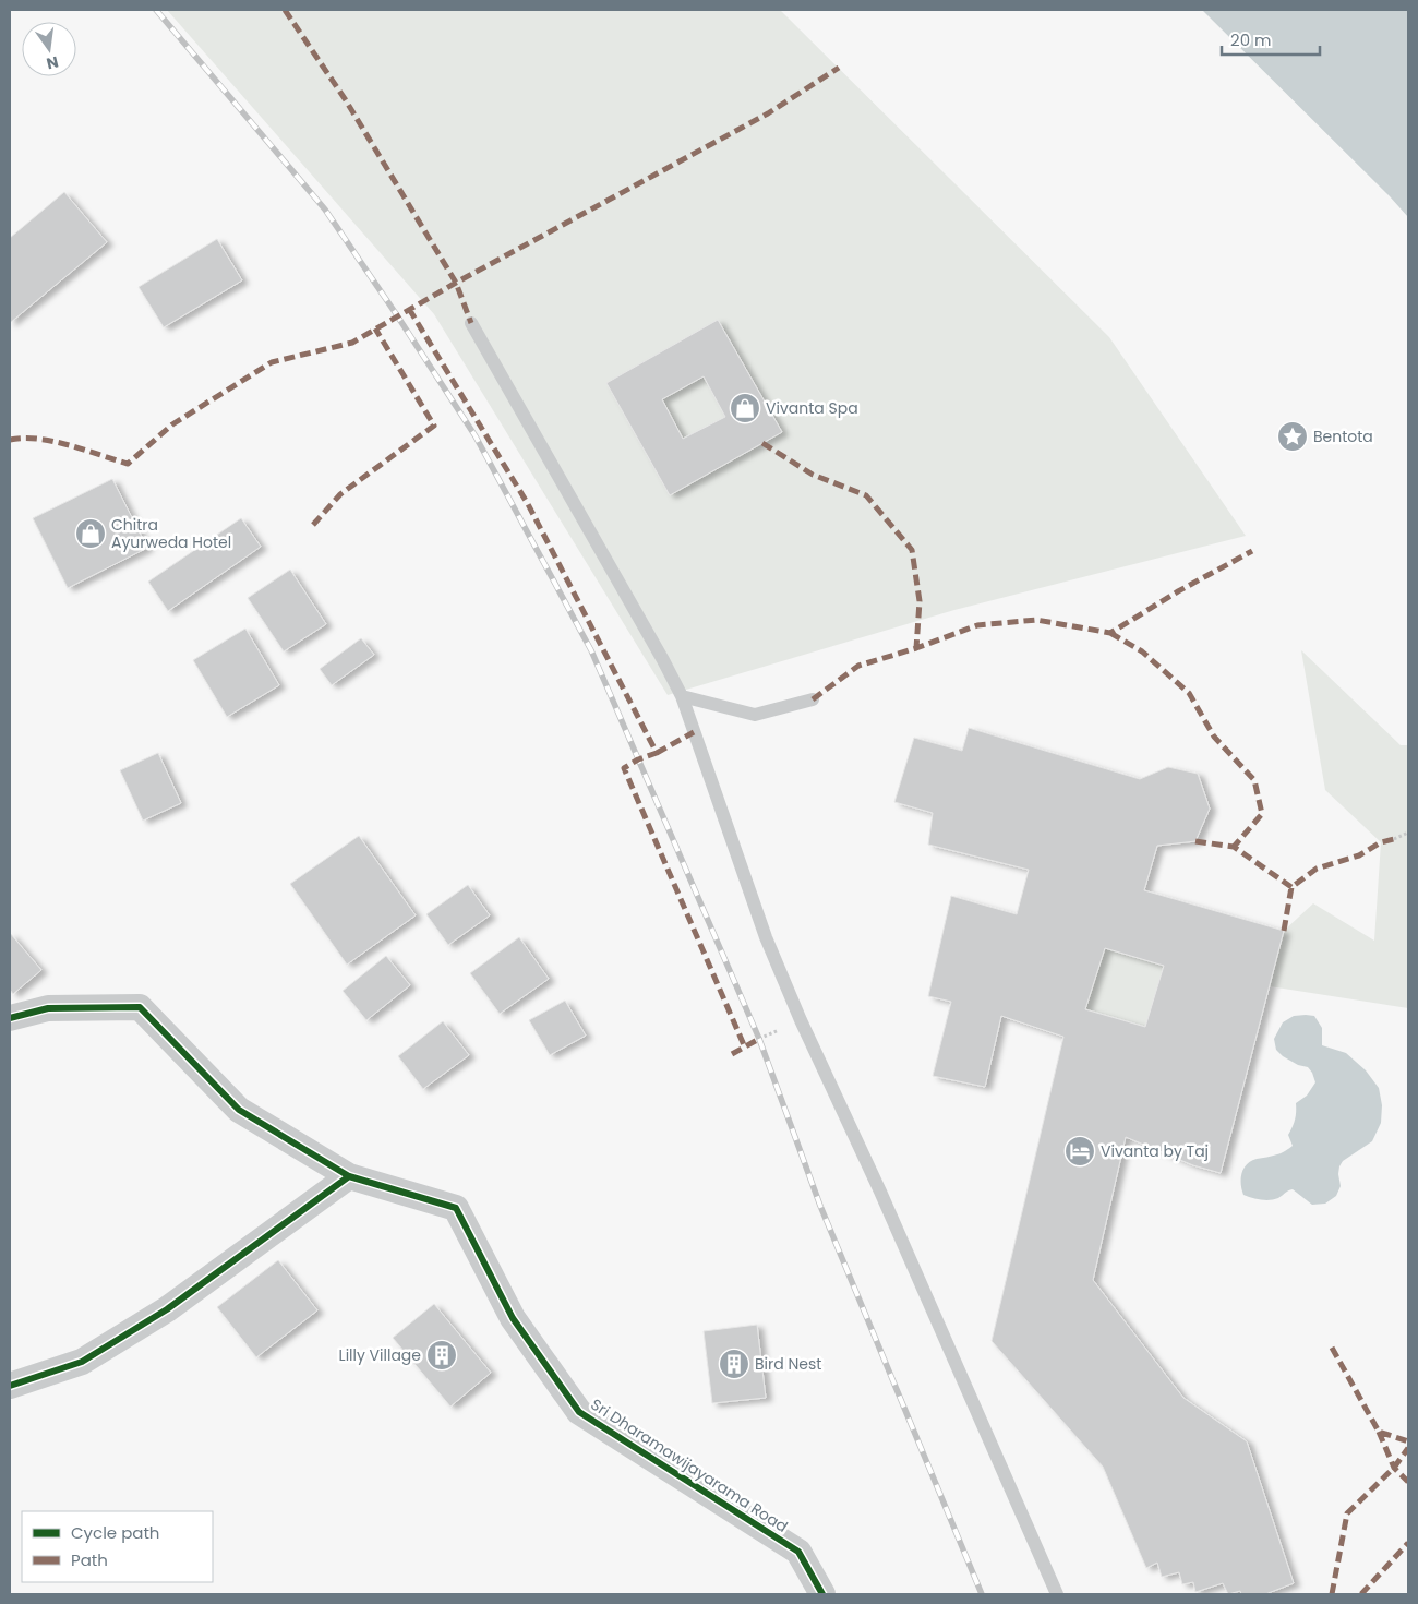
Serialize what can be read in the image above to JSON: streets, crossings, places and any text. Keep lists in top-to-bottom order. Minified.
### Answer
{"streets":{"street":["Sri Dharamawijayarama Road"]},"places":{"shop":["Vivanta Spa","Chitra Ayurweda Hotel"],"place":["Bentota"],"hotel":["Vivanta by Taj"],"building":["Lilly Village","Bird Nest"]},"legend":["Cycle path","Path"],"scale_bar":"20 m","north":"bottom"}
